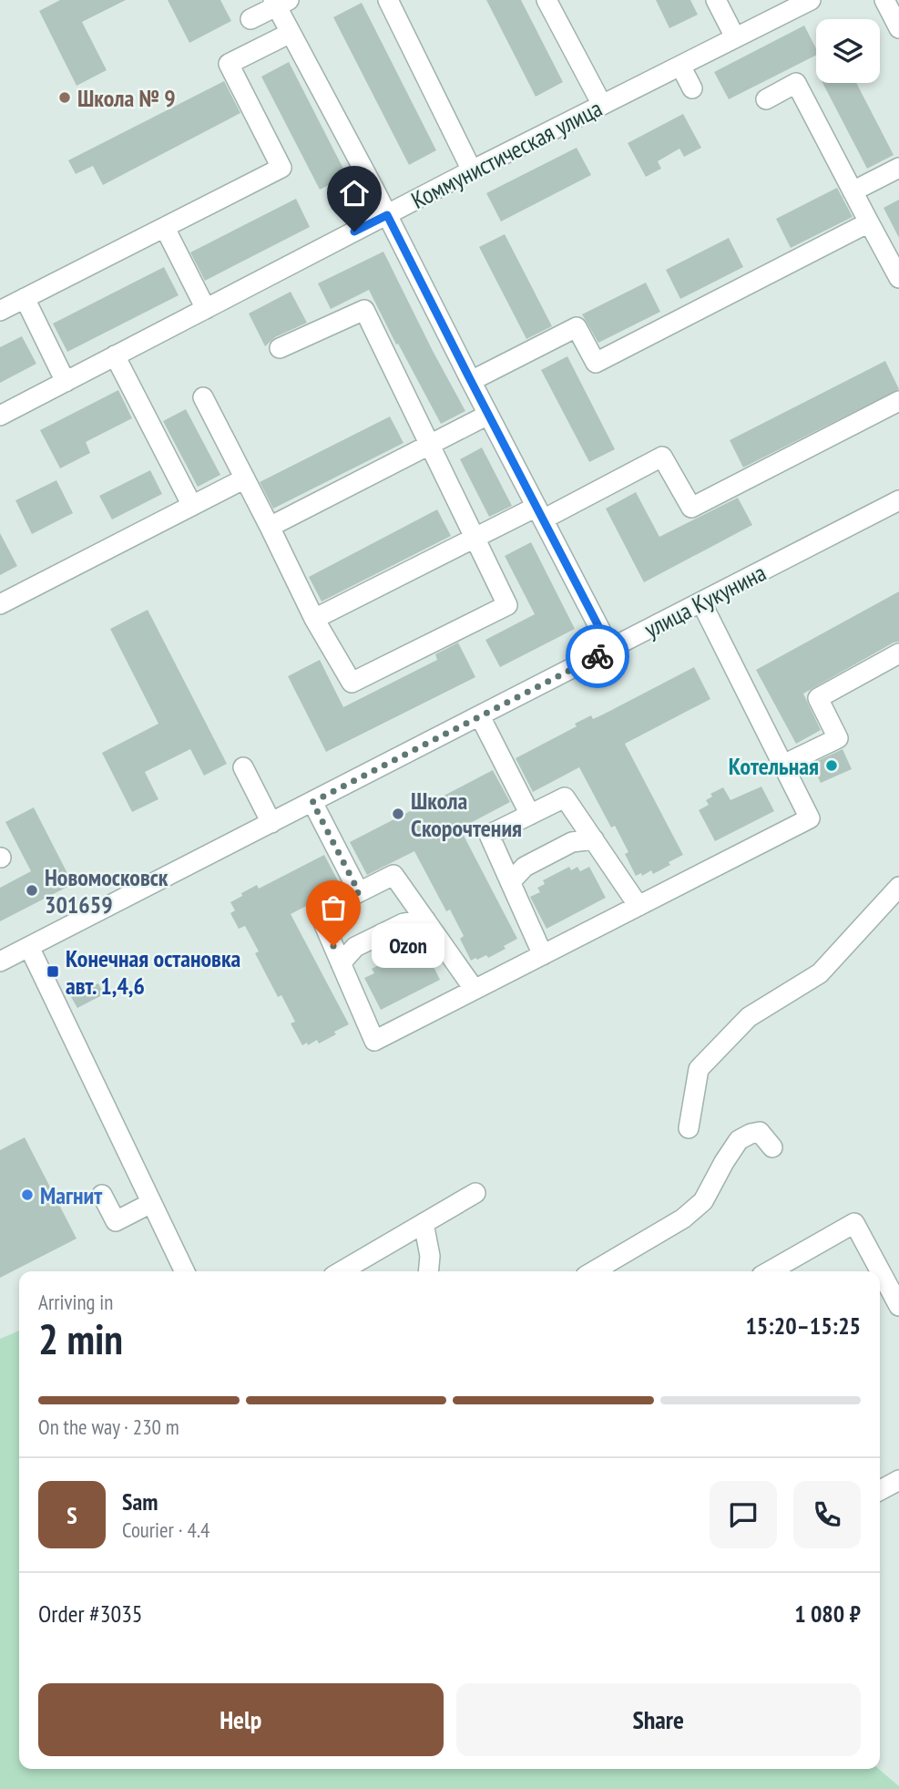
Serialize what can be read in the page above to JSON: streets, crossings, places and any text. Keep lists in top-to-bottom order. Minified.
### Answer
{"streets":{"street":["Коммунистическая улица","улица Кукунина"]},"places":{"other":["Школа № 9","Котельная","Школа Скорочтения","Новомосковск 301659","Ozon","Магнит"],"transit":["Конечная остановка авт. 1,4,6"]},"page":{"bubble":"Ozon","heading":["2 min","Arriving in","15:20–15:25"],"panel":["Sam","Courier · 4.4","Order #3035","1 080 ₽"],"bar":"On the way · 230 m","round":"S","buttons":["Help","Share"]}}
